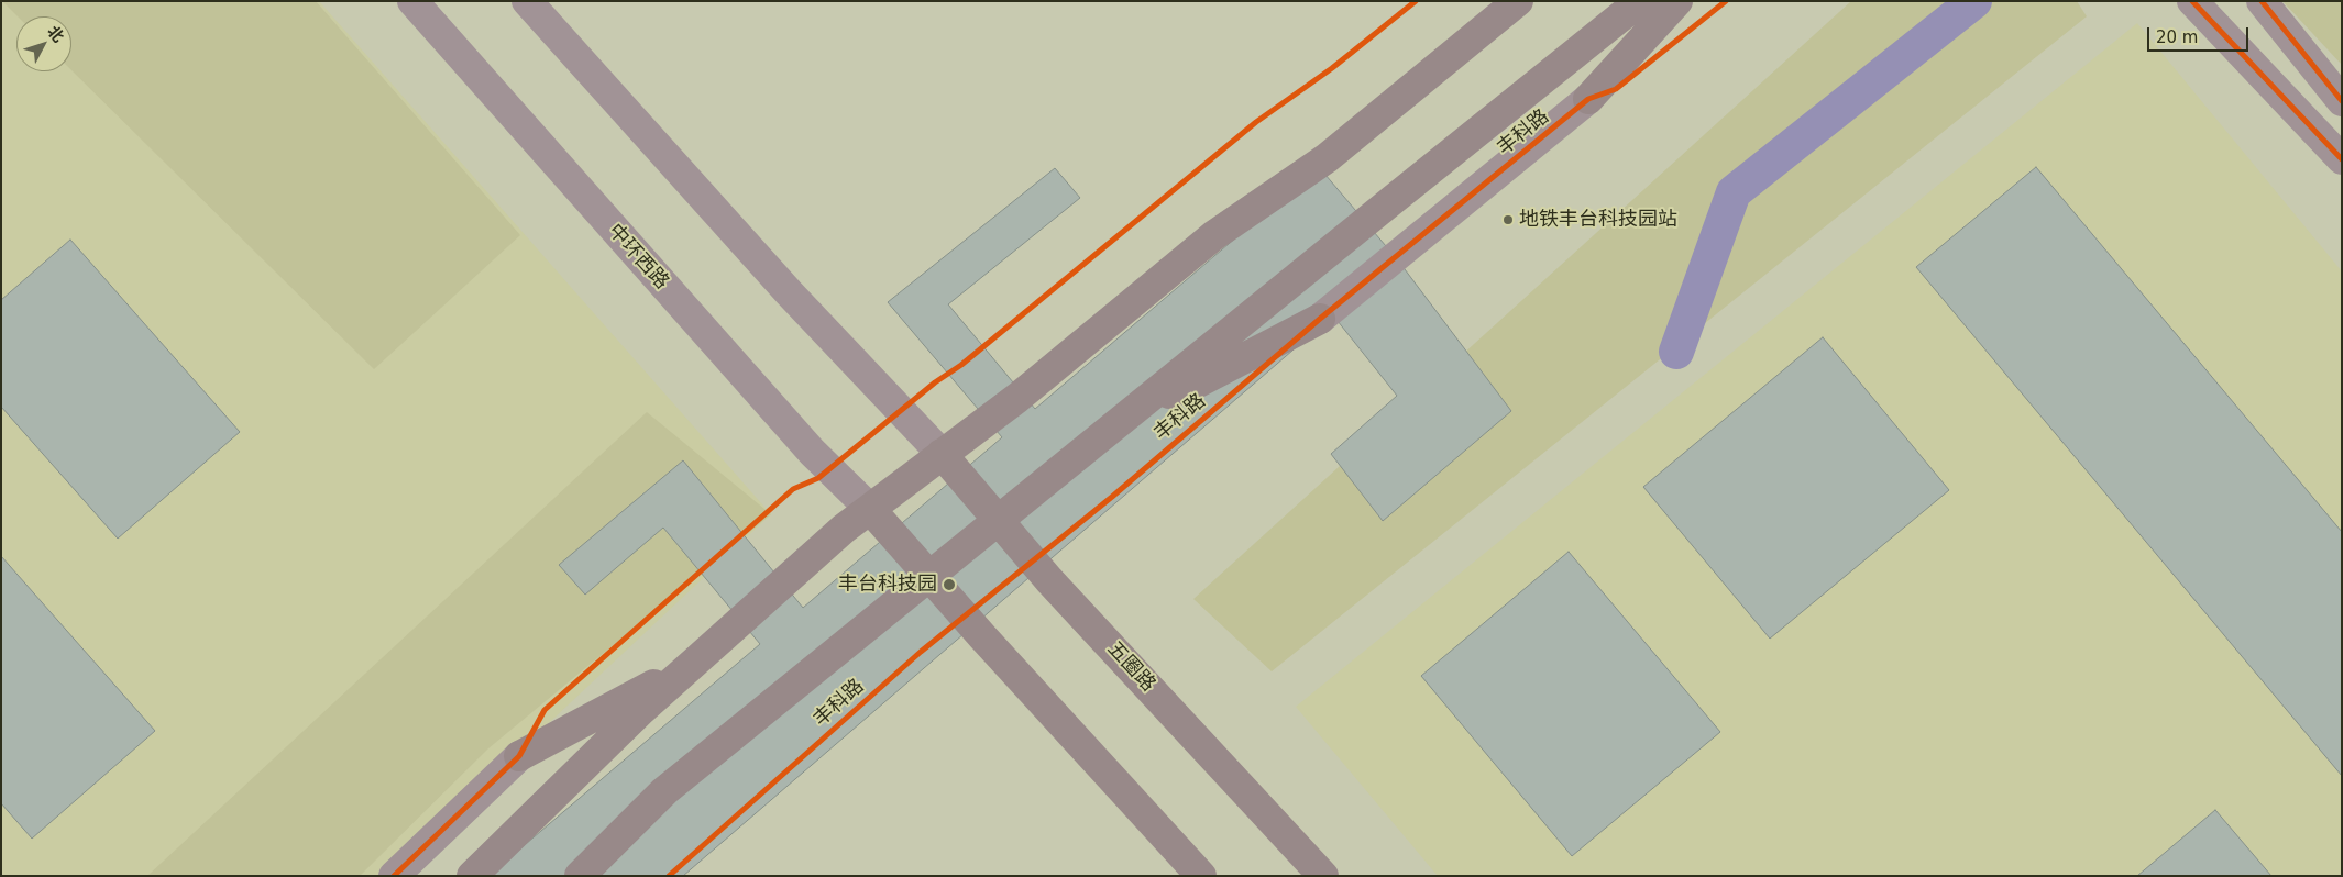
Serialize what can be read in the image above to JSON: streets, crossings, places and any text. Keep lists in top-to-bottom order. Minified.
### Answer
{"streets":{"main road":["丰科路","五圈路"],"street":["中环西路"]},"crossings":[["丰科路","五圈路"]],"places":["地铁丰台科技园站","丰台科技园"],"scale_bar":"20 m","north":"top right"}
